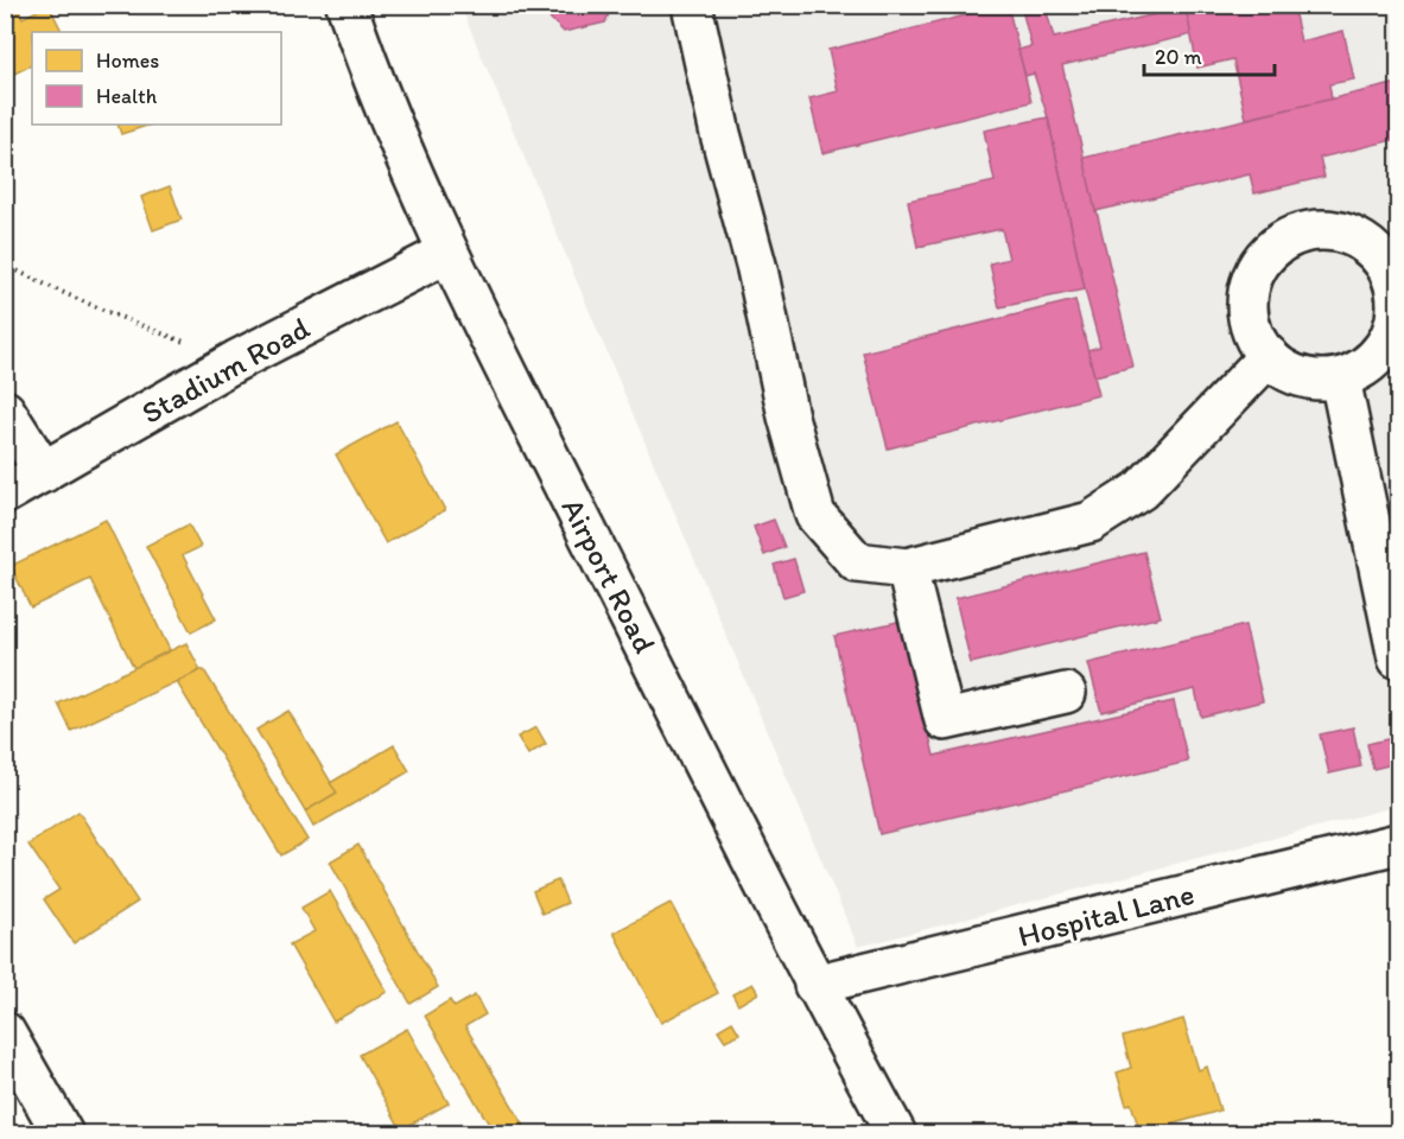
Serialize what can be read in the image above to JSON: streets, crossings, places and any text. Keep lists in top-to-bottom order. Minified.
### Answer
{"streets":{"street":["Stadium Road","Airport Road","Hospital Lane"]},"crossings":[["Stadium Road","Airport Road"],["Airport Road","Hospital Lane"]],"legend":["Homes","Health"],"scale_bar":"20 m"}
